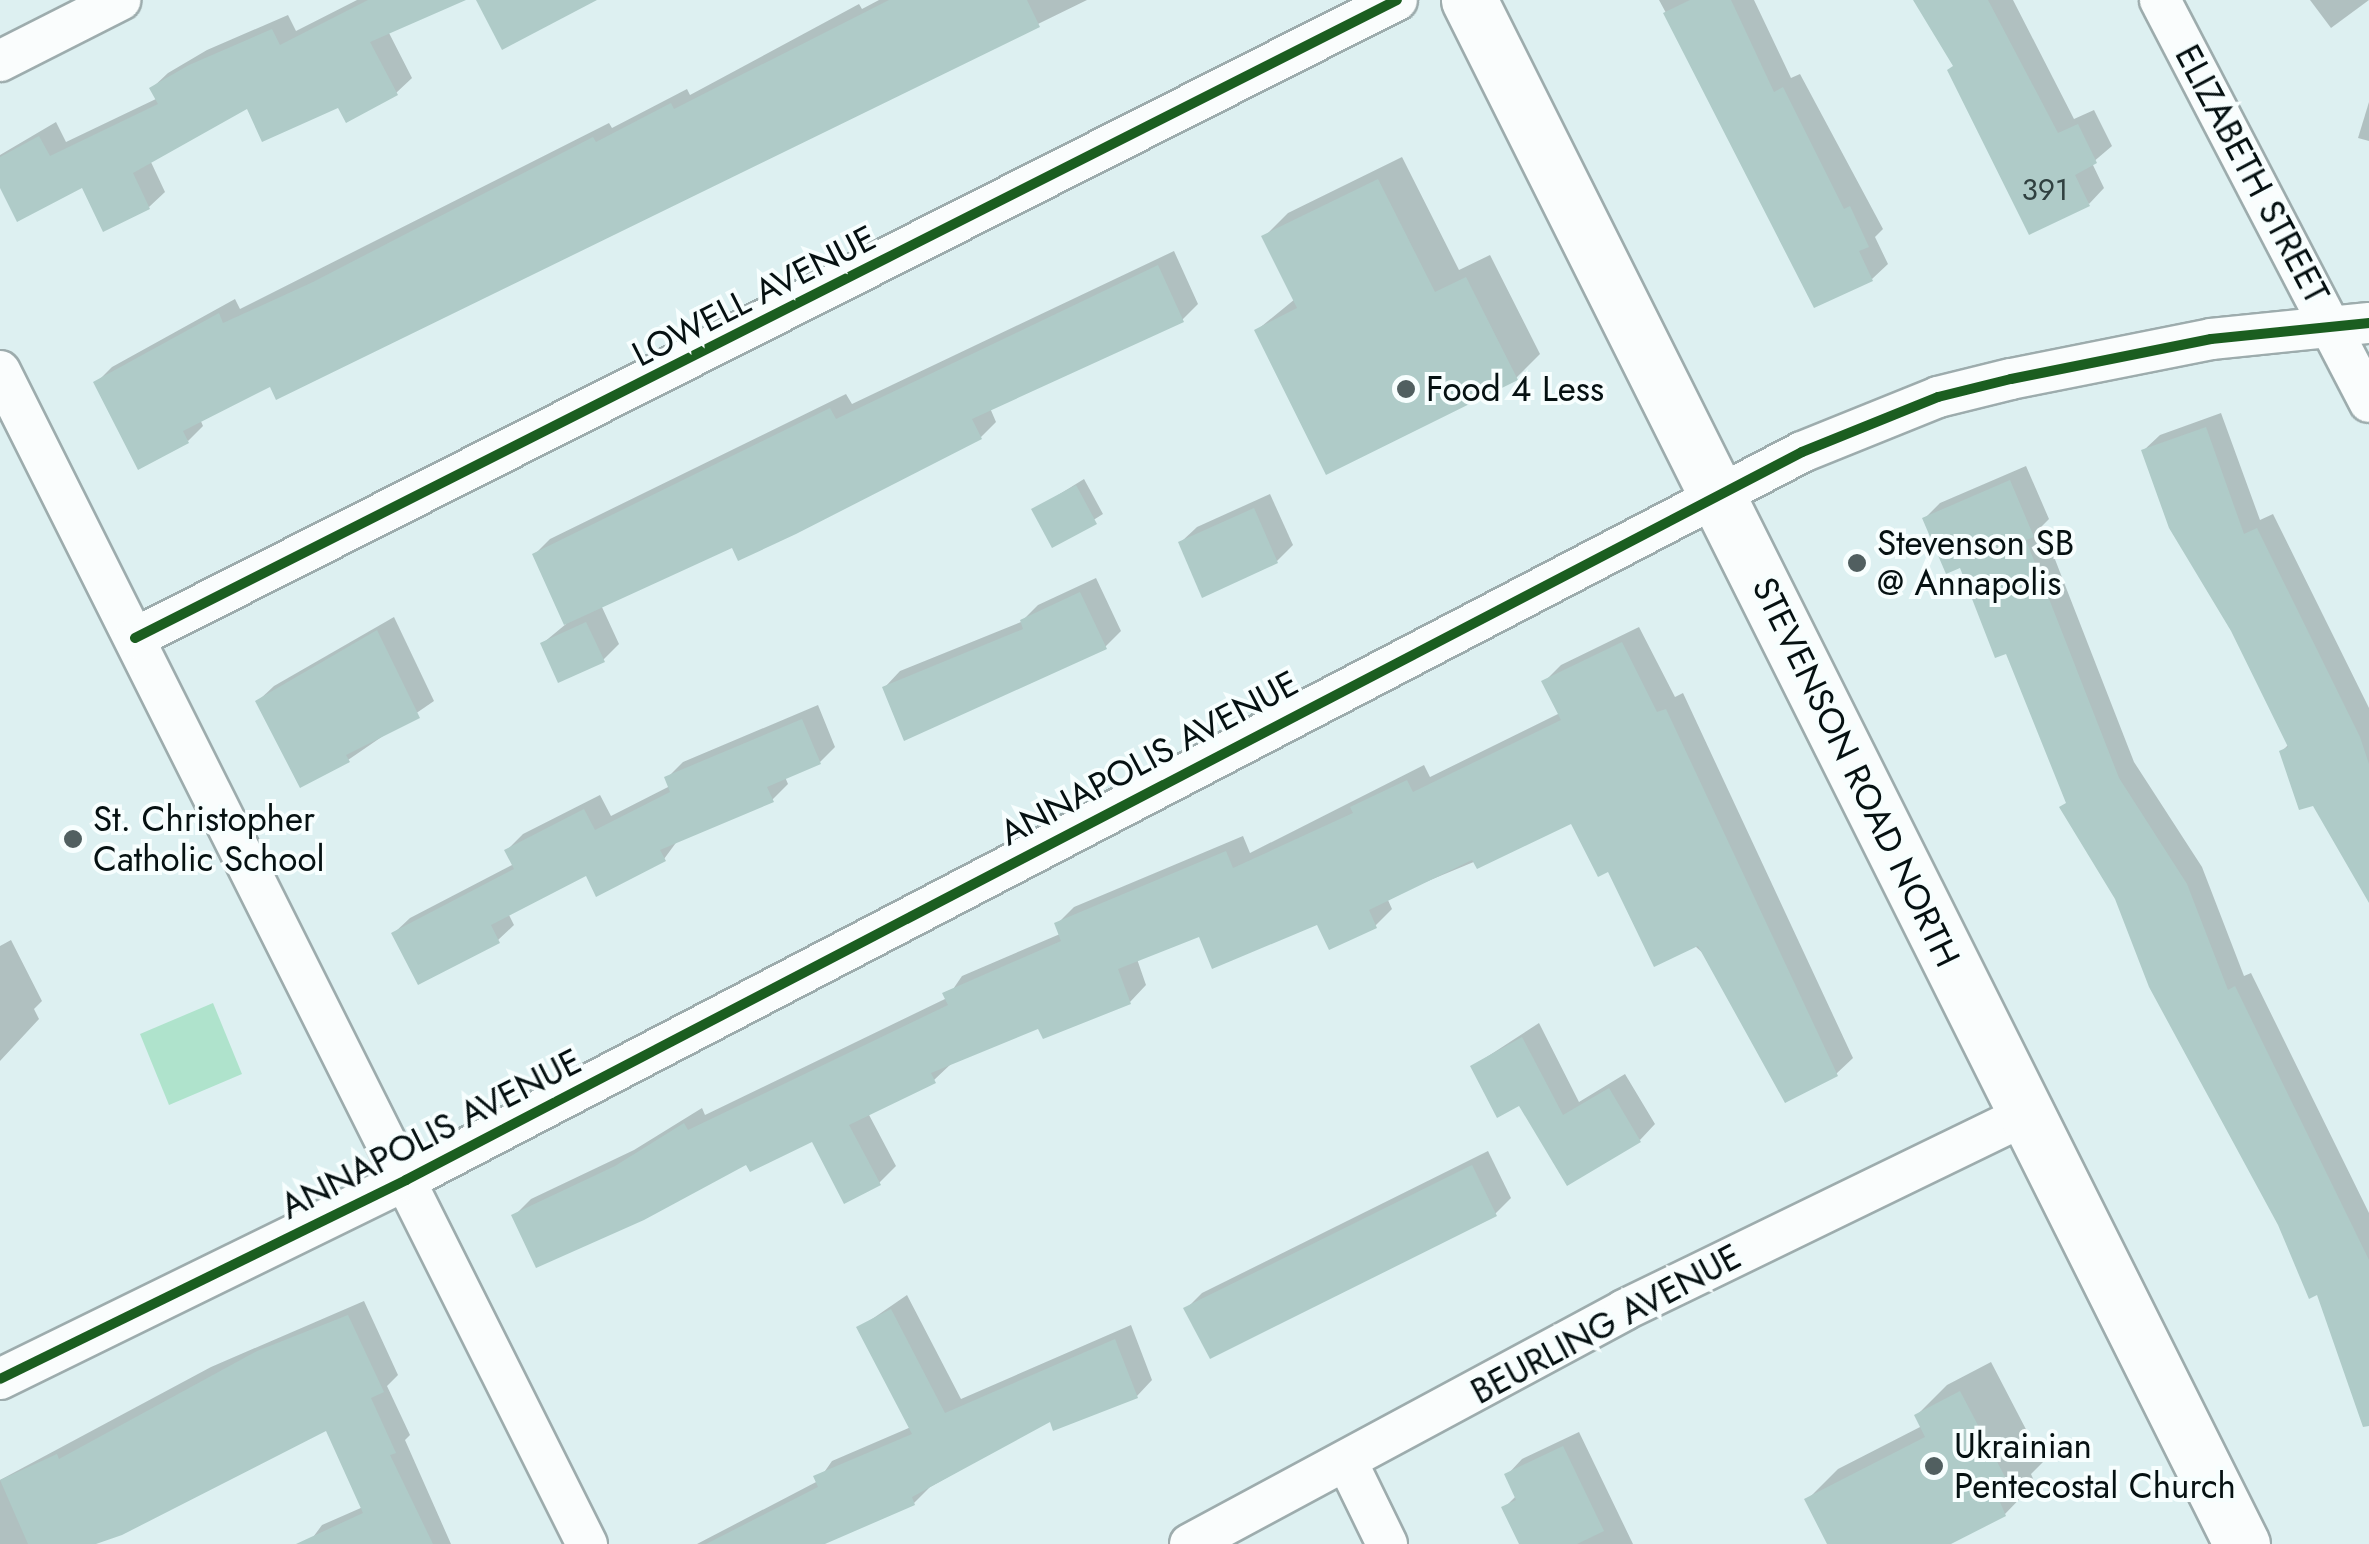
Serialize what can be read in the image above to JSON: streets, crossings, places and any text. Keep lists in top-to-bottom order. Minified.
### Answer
{"streets":{"main road":["STEVENSON ROAD NORTH"],"street":["ELIZABETH STREET","LOWELL AVENUE","ANNAPOLIS AVENUE","BEURLING AVENUE"]},"crossings":[["ELIZABETH STREET","ANNAPOLIS AVENUE"],["ANNAPOLIS AVENUE","STEVENSON ROAD NORTH"],["STEVENSON ROAD NORTH","BEURLING AVENUE"]],"places":["Food 4 Less","Stevenson SB @ Annapolis","St. Christopher Catholic School","Ukrainian Pentecostal Church"],"house_numbers":["391"]}
